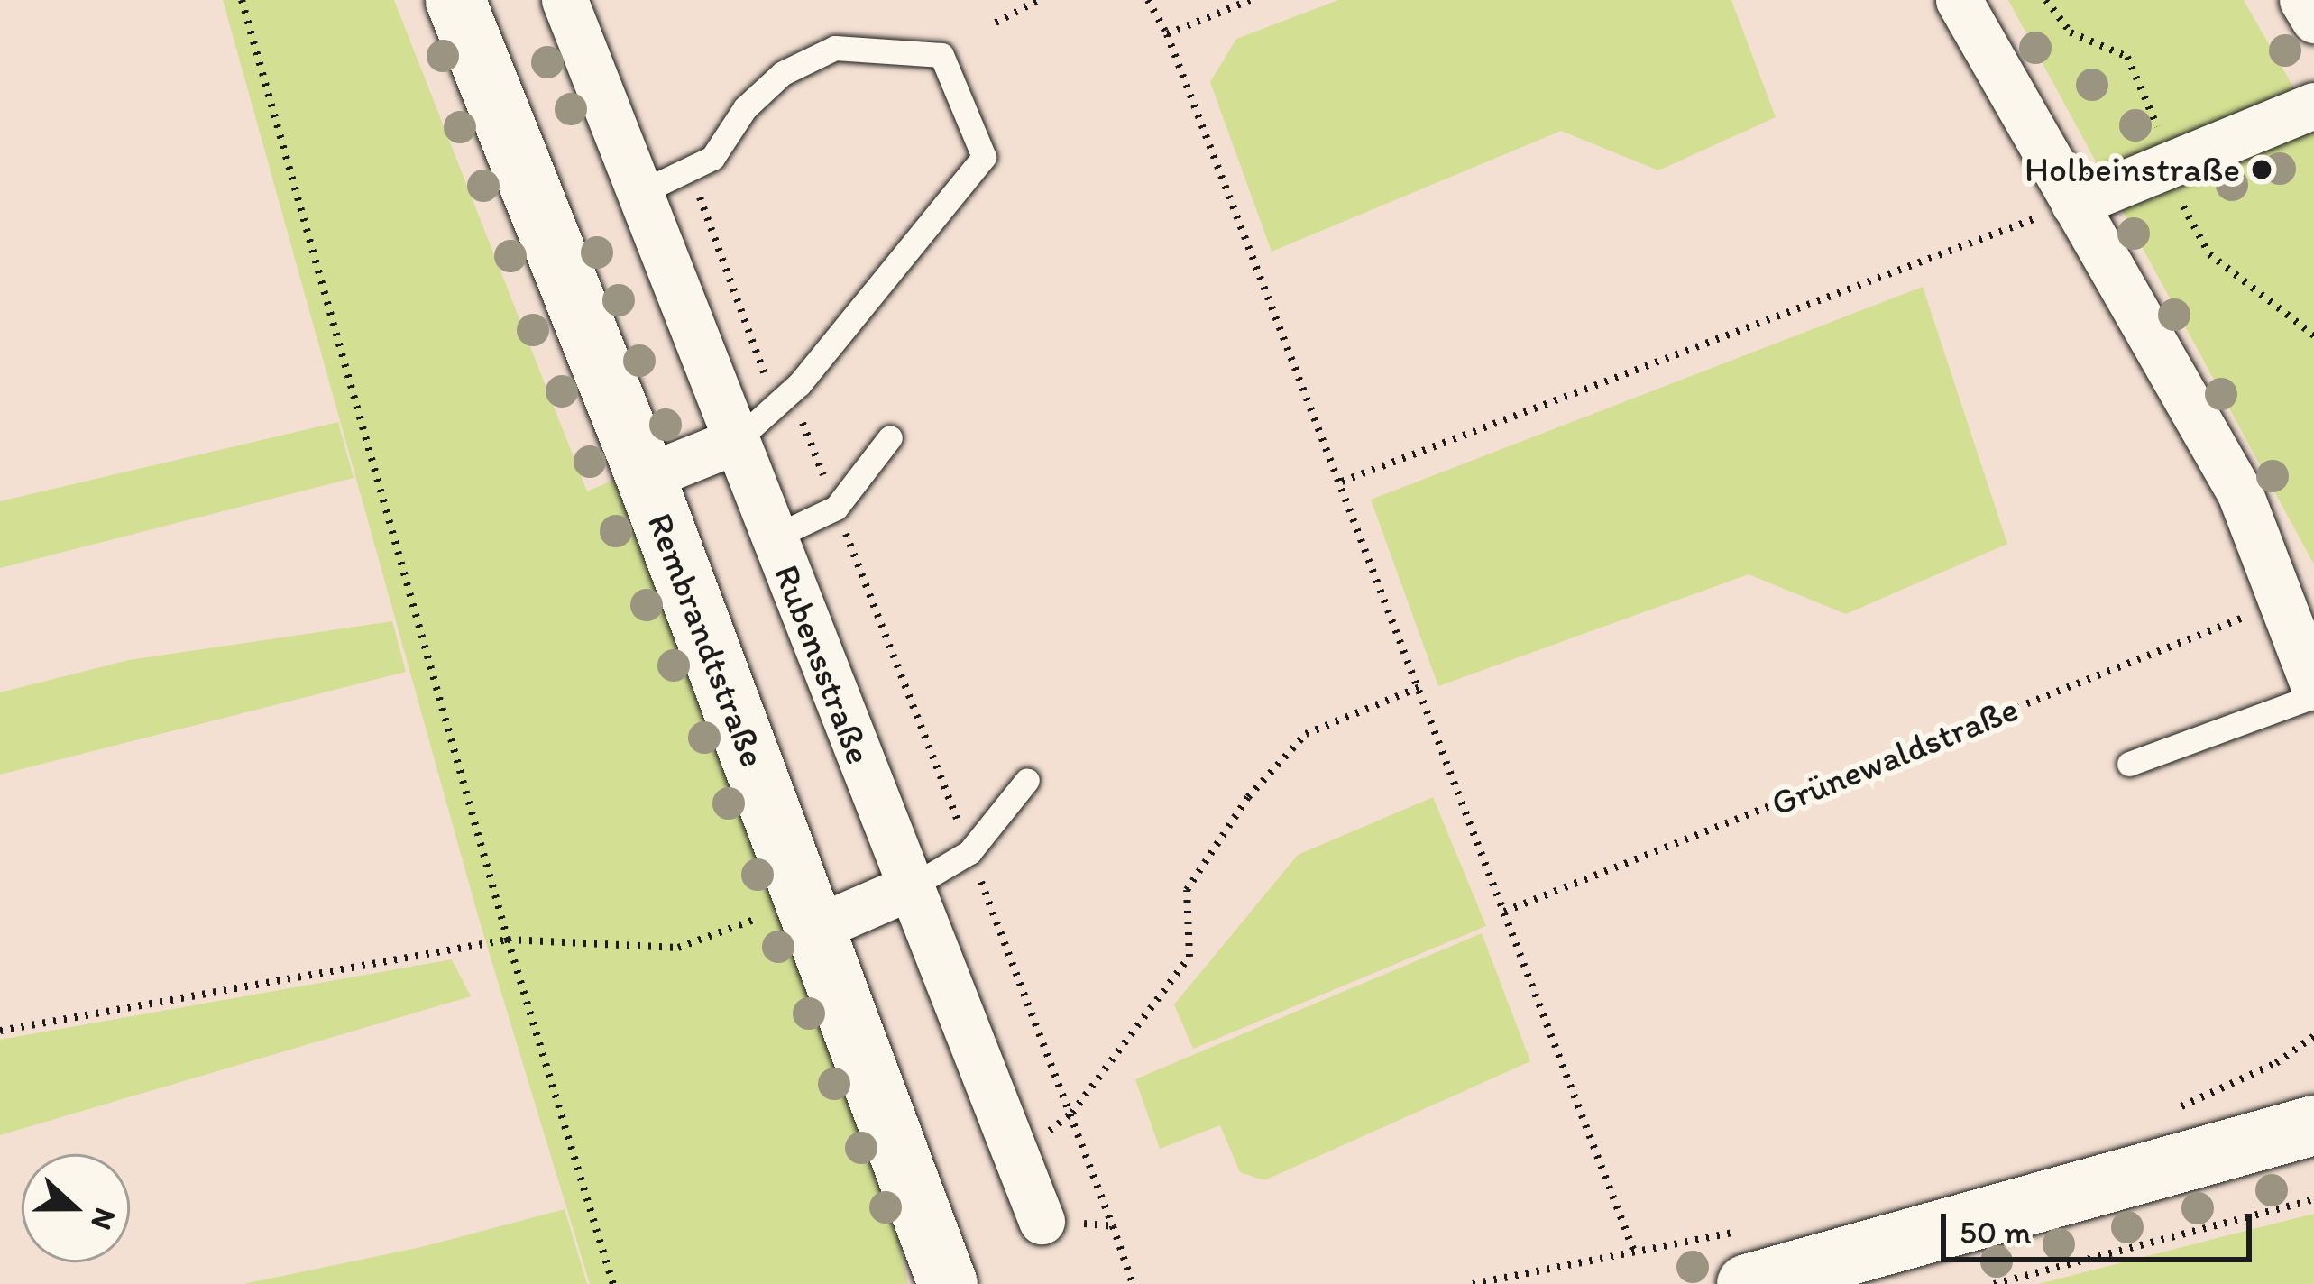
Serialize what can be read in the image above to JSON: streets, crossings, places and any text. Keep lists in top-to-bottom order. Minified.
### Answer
{"streets":{"street":["Rembrandtstraße","Rubensstraße"],"path":["Grünewaldstraße"]},"places":["Holbeinstraße"],"scale_bar":"50 m","north":"right"}
